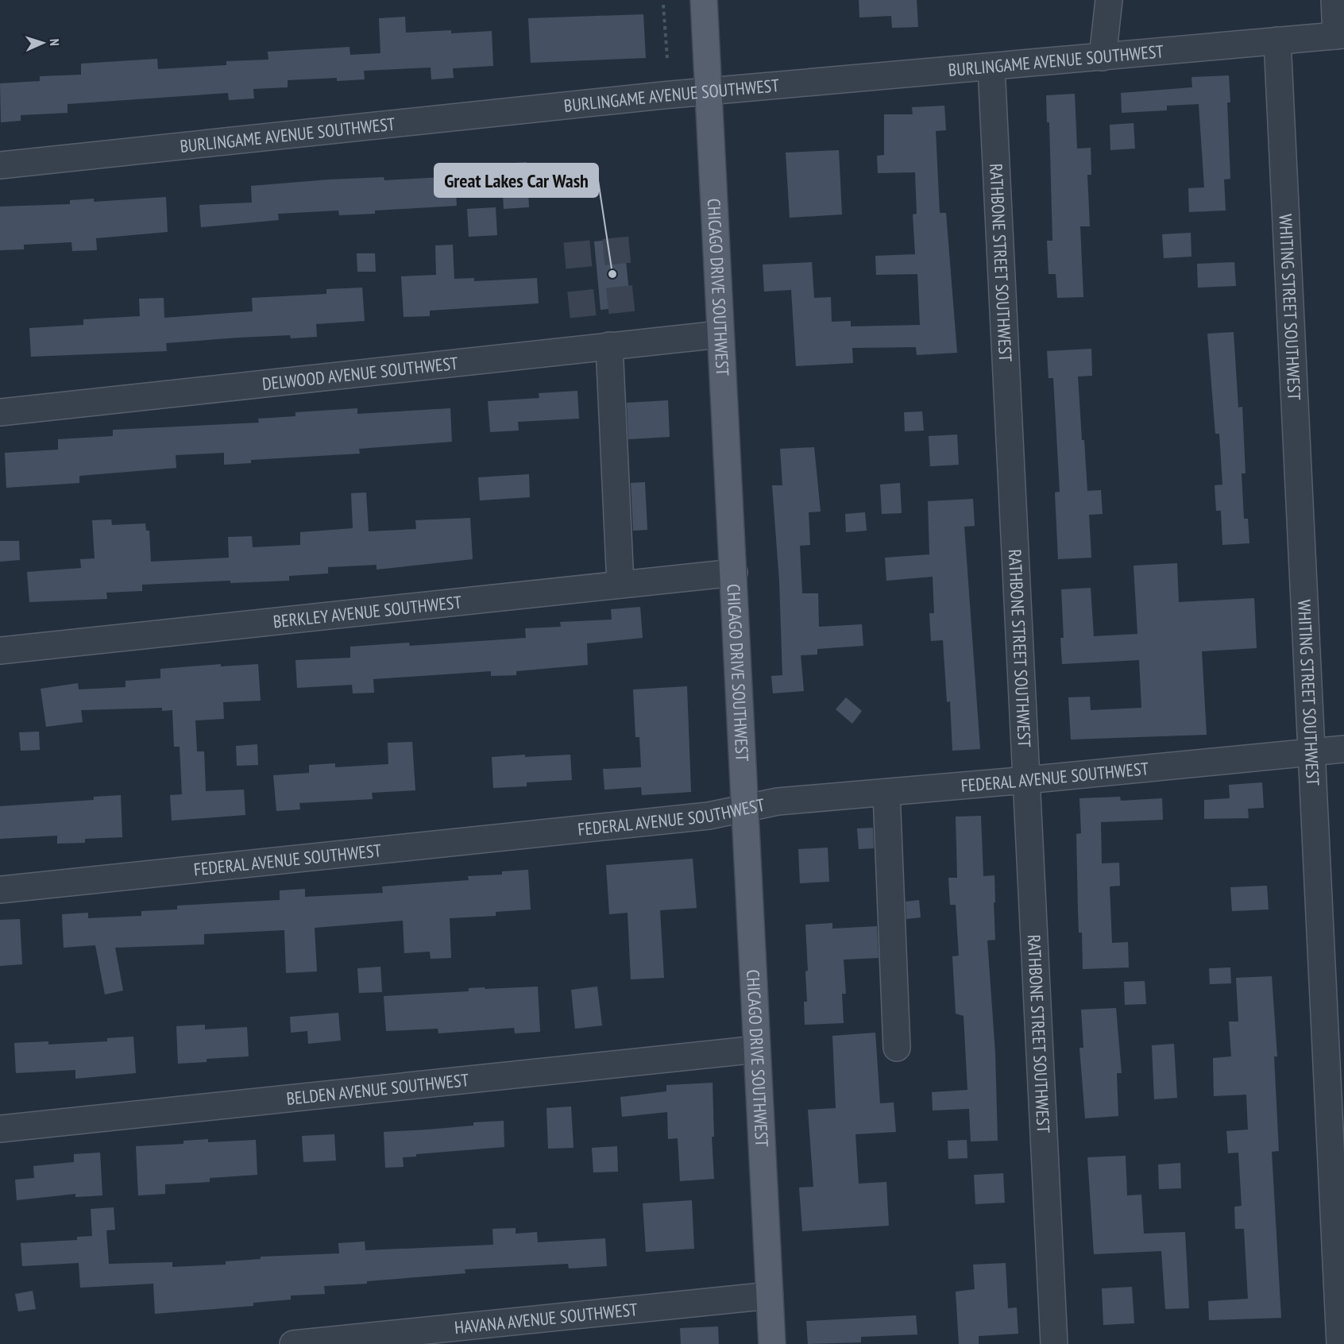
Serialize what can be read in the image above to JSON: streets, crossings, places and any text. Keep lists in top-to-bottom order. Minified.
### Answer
{"streets":{"main road":["CHICAGO DRIVE SOUTHWEST"],"street":["BURLINGAME AVENUE SOUTHWEST","RATHBONE STREET SOUTHWEST","WHITING STREET SOUTHWEST","DELWOOD AVENUE SOUTHWEST","BERKLEY AVENUE SOUTHWEST","FEDERAL AVENUE SOUTHWEST","BELDEN AVENUE SOUTHWEST","HAVANA AVENUE SOUTHWEST"]},"crossings":[["BURLINGAME AVENUE SOUTHWEST","RATHBONE STREET SOUTHWEST"],["BURLINGAME AVENUE SOUTHWEST","CHICAGO DRIVE SOUTHWEST"],["BURLINGAME AVENUE SOUTHWEST","WHITING STREET SOUTHWEST"],["RATHBONE STREET SOUTHWEST","FEDERAL AVENUE SOUTHWEST"],["CHICAGO DRIVE SOUTHWEST","DELWOOD AVENUE SOUTHWEST"],["CHICAGO DRIVE SOUTHWEST","BERKLEY AVENUE SOUTHWEST"],["CHICAGO DRIVE SOUTHWEST","FEDERAL AVENUE SOUTHWEST"],["CHICAGO DRIVE SOUTHWEST","BELDEN AVENUE SOUTHWEST"],["CHICAGO DRIVE SOUTHWEST","HAVANA AVENUE SOUTHWEST"],["WHITING STREET SOUTHWEST","FEDERAL AVENUE SOUTHWEST"]],"places":["Great Lakes Car Wash"],"north":"right"}
